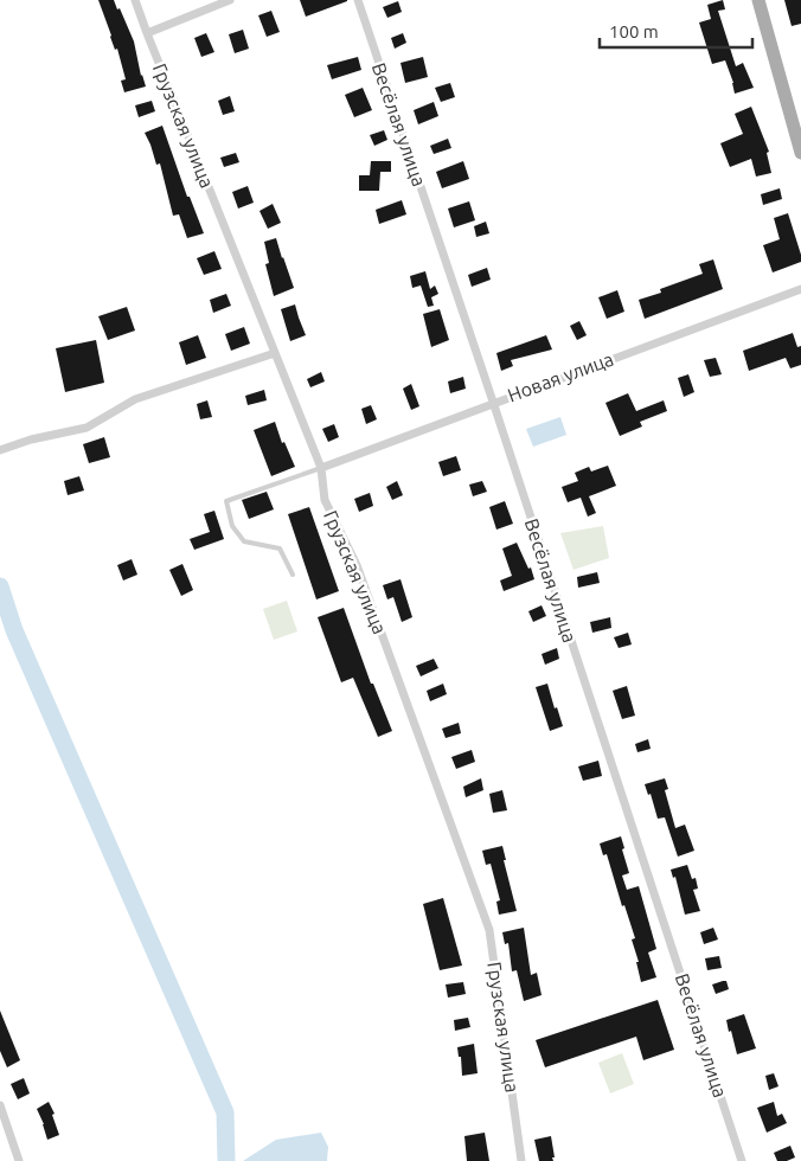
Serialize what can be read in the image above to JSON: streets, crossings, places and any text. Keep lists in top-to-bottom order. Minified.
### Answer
{"streets":{"street":["Весёлая улица","Грузская улица","Новая улица"]},"crossings":[["Весёлая улица","Новая улица"],["Грузская улица","Новая улица"]],"scale_bar":"100 m"}
